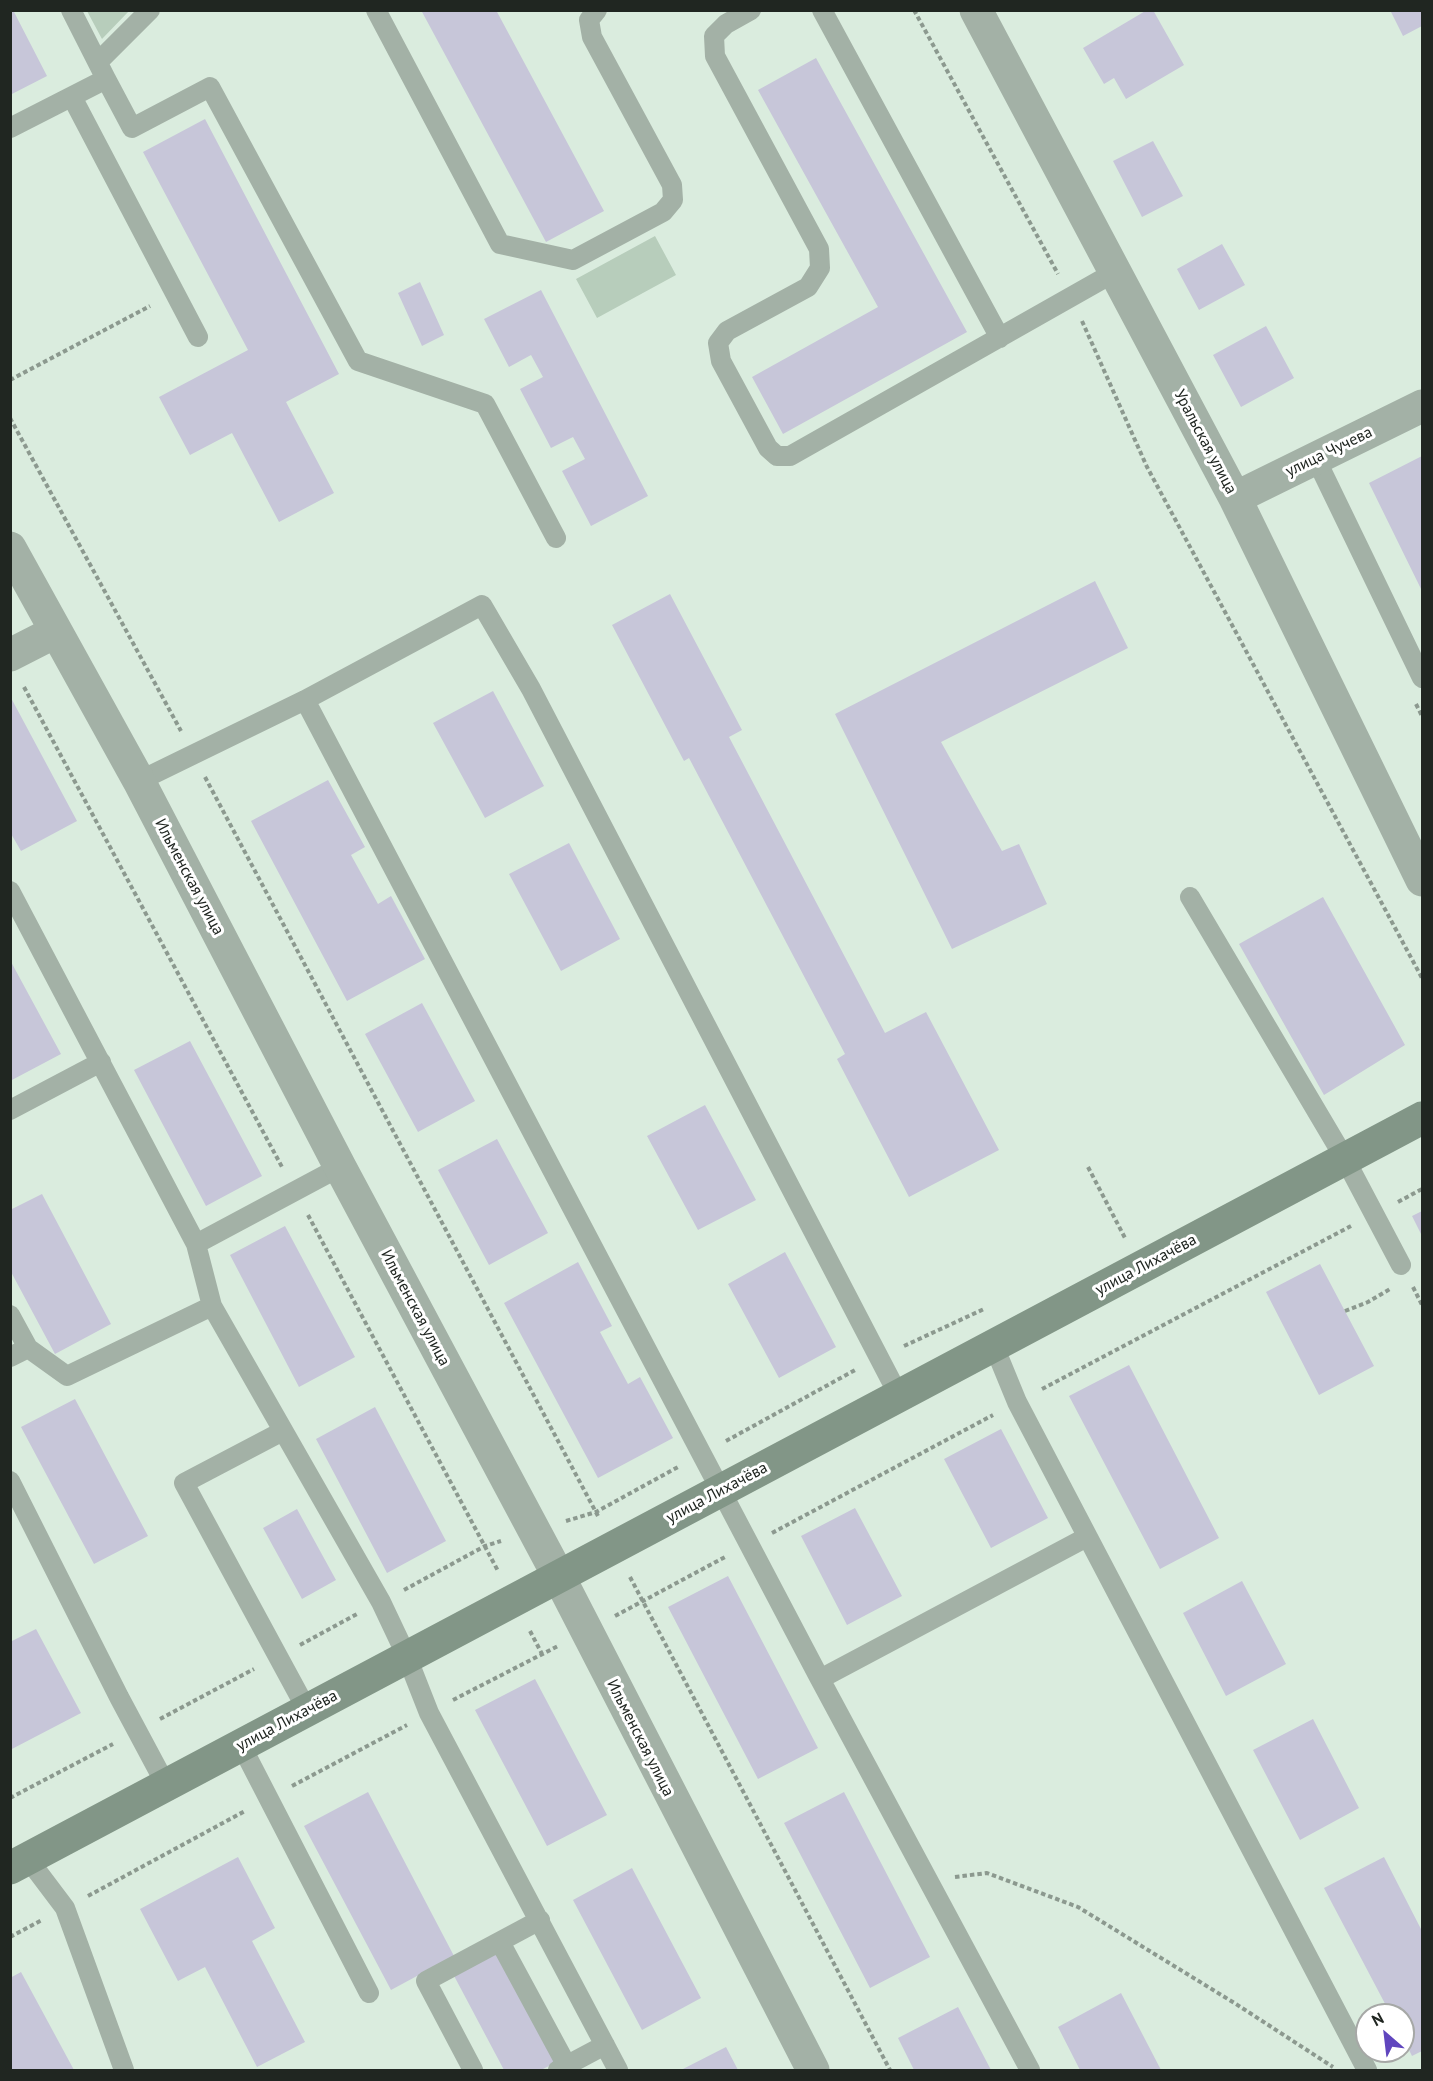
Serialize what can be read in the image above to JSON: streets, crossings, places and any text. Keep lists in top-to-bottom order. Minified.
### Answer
{"streets":{"street":["Уральская улица","улица Чучева","Ильменская улица","улица Лихачёва"]},"crossings":[["Уральская улица","улица Чучева"],["Ильменская улица","улица Лихачёва"]],"north":"top left"}
